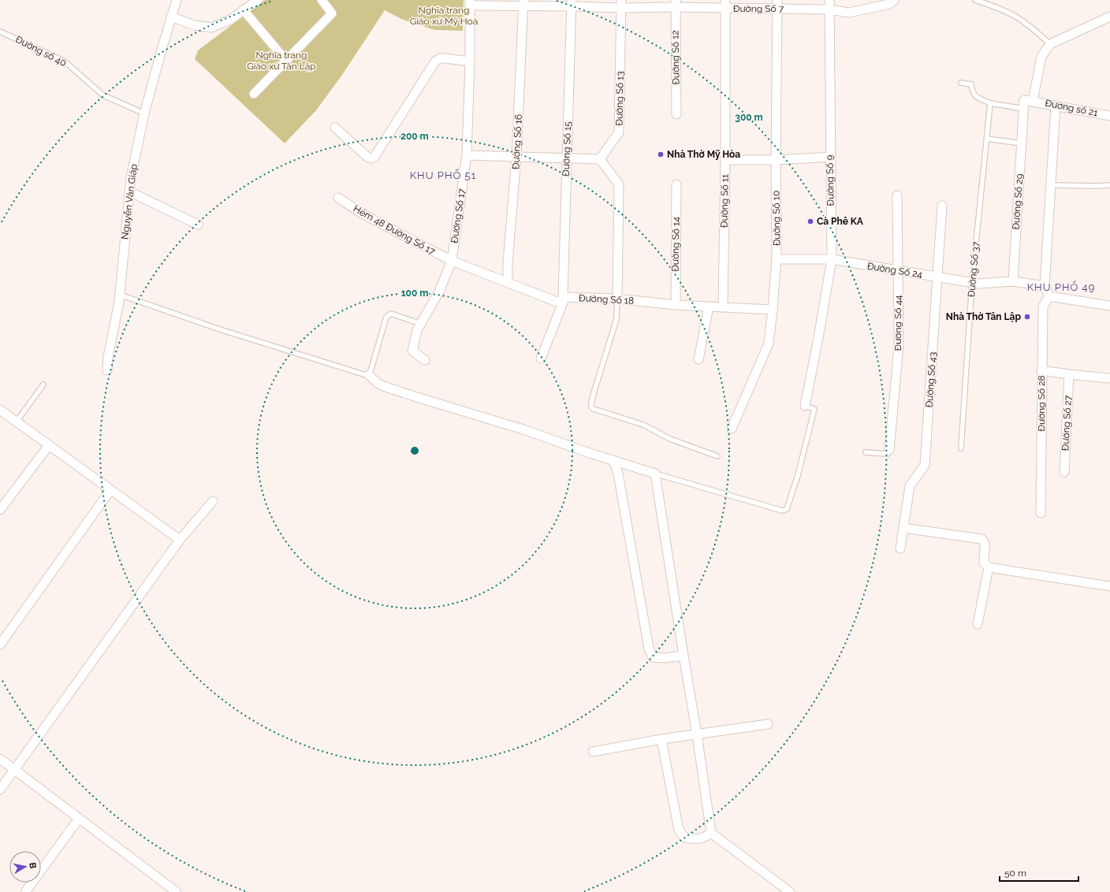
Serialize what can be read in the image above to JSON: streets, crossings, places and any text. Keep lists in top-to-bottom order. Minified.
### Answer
{"streets":{"street":["Đường Số 7","Đường Số 12","Đường Số 13","Đường số 21","Đường Số 16","Đường Số 15","Đường Số 9","Đường Số 11","Nguyễn Văn Giáp","Đường Số 29","Đường Số 17","Đường Số 10","Hẻm 48 Đường Số 17","Đường Số 14","Đường Số 24","Đường Số 18","Đường Số 44","Đường Số 43","Đường Số 28","Đường Số 27"],"lane":["Đường số 40","Đường Số 37"]},"crossings":[["Đường Số 7","Đường Số 12"],["Đường Số 7","Đường Số 13"],["Đường Số 7","Đường Số 16"],["Đường Số 7","Đường Số 15"],["Đường Số 7","Đường Số 9"],["Đường Số 7","Đường Số 11"],["Đường Số 7","Đường Số 17"],["Đường Số 7","Đường Số 10"],["Đường số 40","Nguyễn Văn Giáp"],["Đường Số 16","Đường Số 18"],["Đường Số 15","Đường Số 18"],["Đường Số 9","Đường Số 24"],["Đường Số 11","Đường Số 18"],["Đường Số 29","Đường Số 24"],["Đường Số 17","Hẻm 48 Đường Số 17"],["Đường Số 17","Đường Số 18"],["Đường Số 10","Đường Số 24"],["Đường Số 10","Đường Số 18"],["Hẻm 48 Đường Số 17","Đường Số 18"],["Đường Số 14","Đường Số 18"],["Đường Số 37","Đường Số 24"],["Đường Số 24","Đường Số 44"],["Đường Số 24","Đường Số 43"]],"districts":["KHU PHỐ 51","KHU PHỐ 49"],"parks":["Nghĩa trang Giáo xứ Mỹ Hoà","Nghĩa trang Giáo xứ Tân Lập"],"places":["Nhà Thờ Mỹ Hòa","Cà Phê KA","Nhà Thờ Tân Lập"],"scale_bar":"50 m","north":"right","rings":["300 m","200 m","100 m"]}
